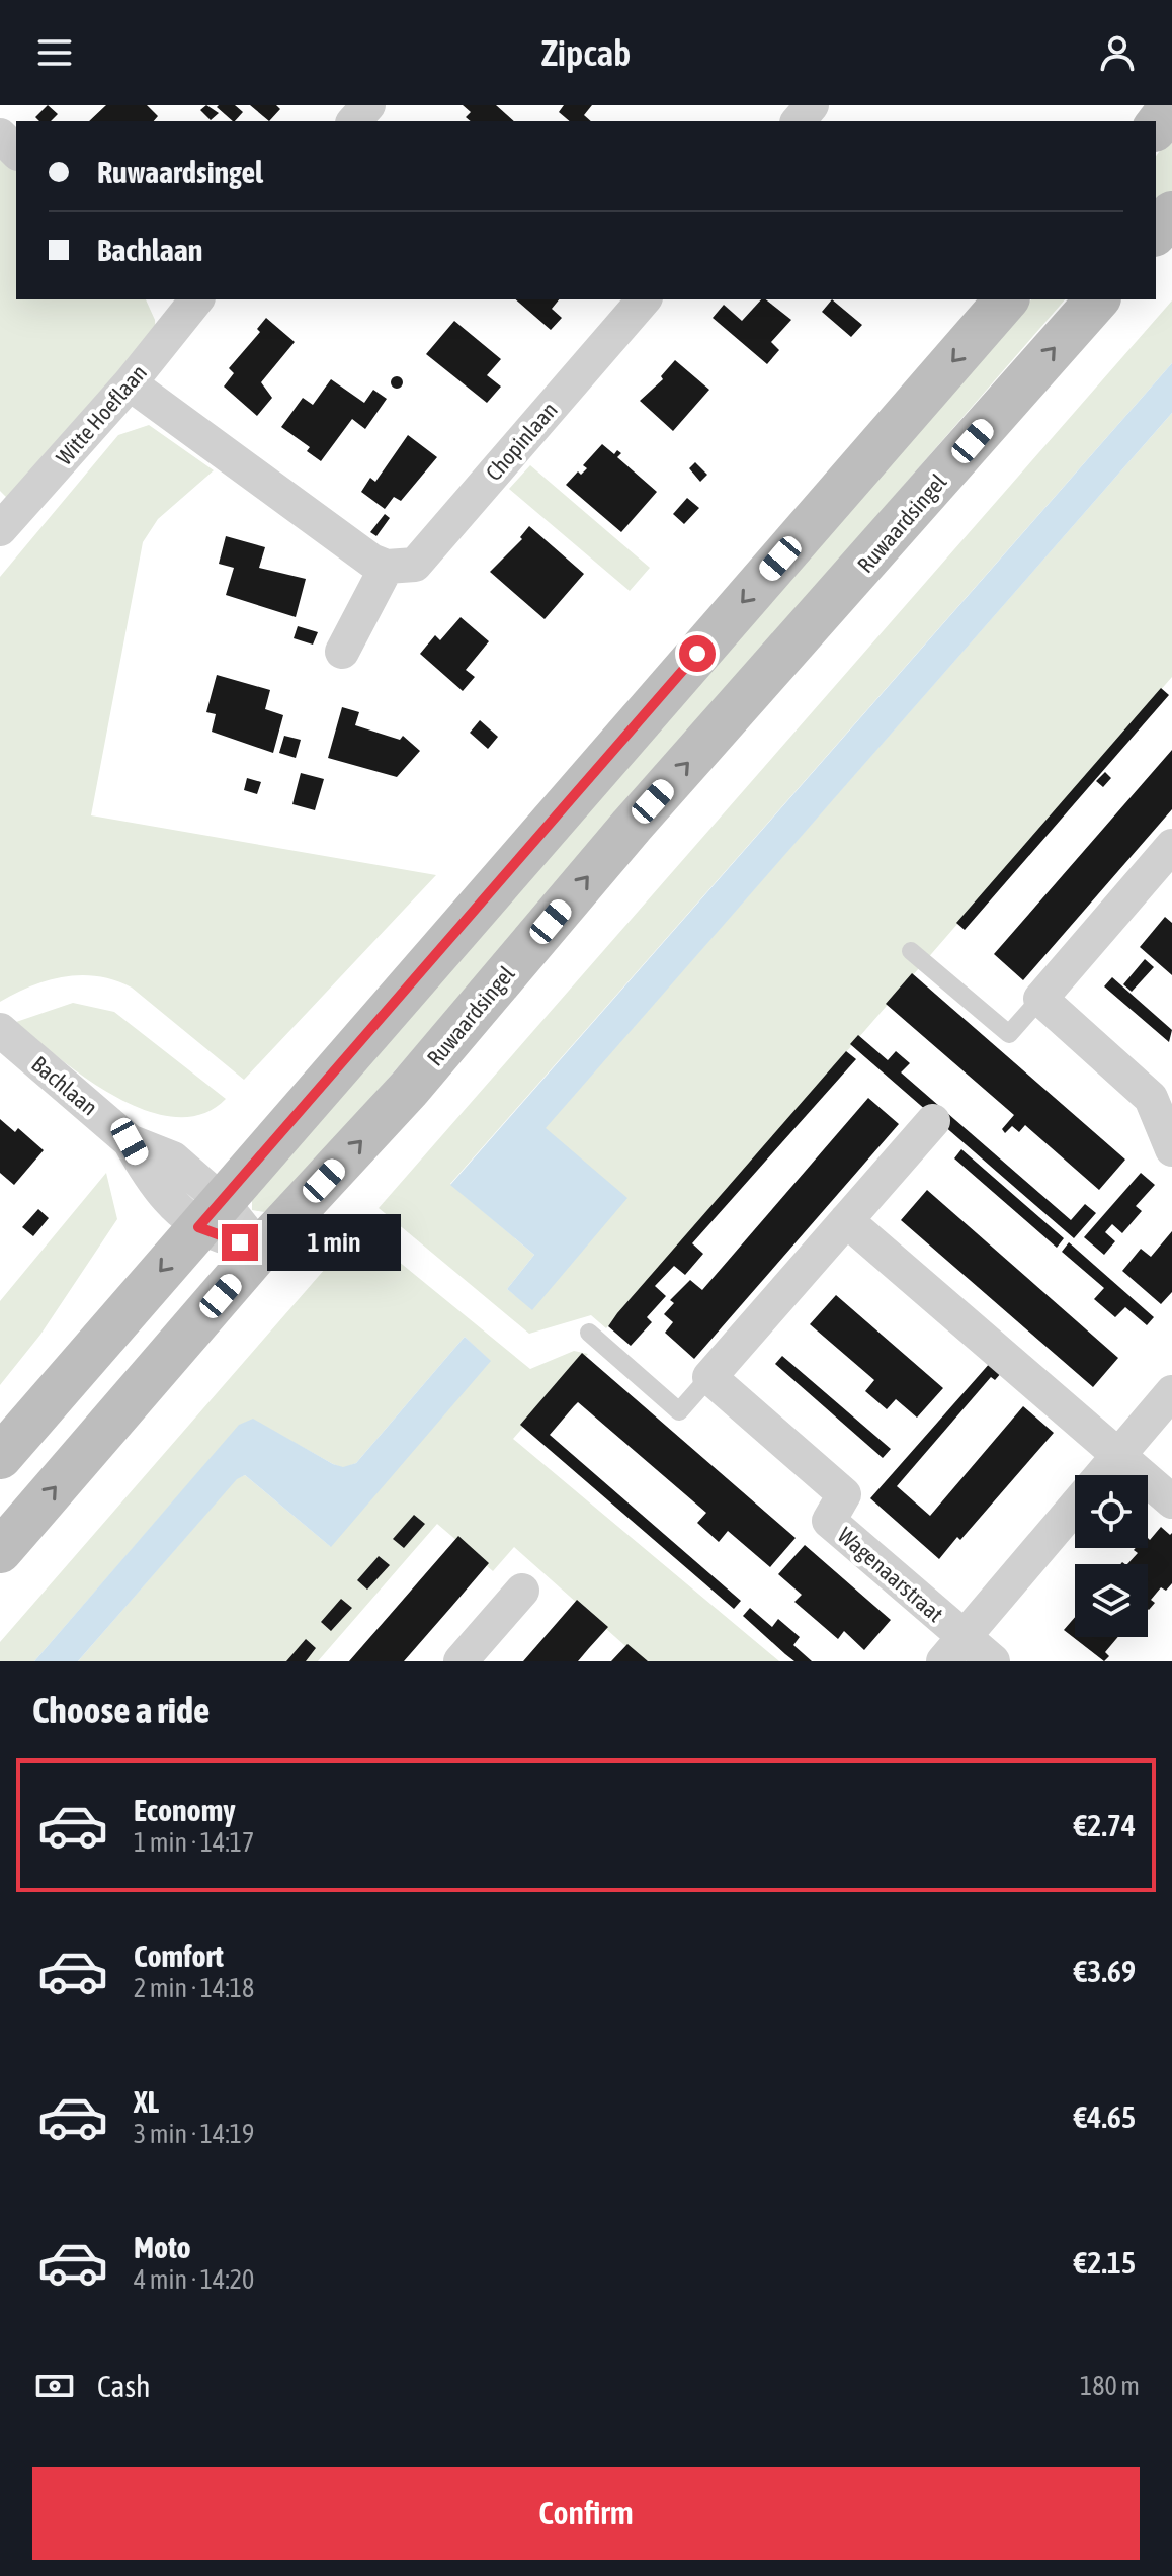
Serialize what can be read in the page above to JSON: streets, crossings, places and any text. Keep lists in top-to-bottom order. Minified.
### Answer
{"streets":{"main road":["Ruwaardsingel"],"street":["Witte Hoeflaan","Chopinlaan","Bachlaan","Wagenaarstraat"]},"crossings":[["Ruwaardsingel","Bachlaan"]],"page":{"header":"Zipcab","banner":["Ruwaardsingel","Bachlaan"],"bubble":"1 min","heading":"Choose a ride","list":[{"name":"Economy","note":"1 min · 14:17","value":"€2.74"},{"name":"Comfort","note":"2 min · 14:18","value":"€3.69"},{"name":"XL","note":"3 min · 14:19","value":"€4.65"},{"name":"Moto","note":"4 min · 14:20","value":"€2.15"}],"pay":["Cash","180 m"],"buttons":"Confirm"}}
